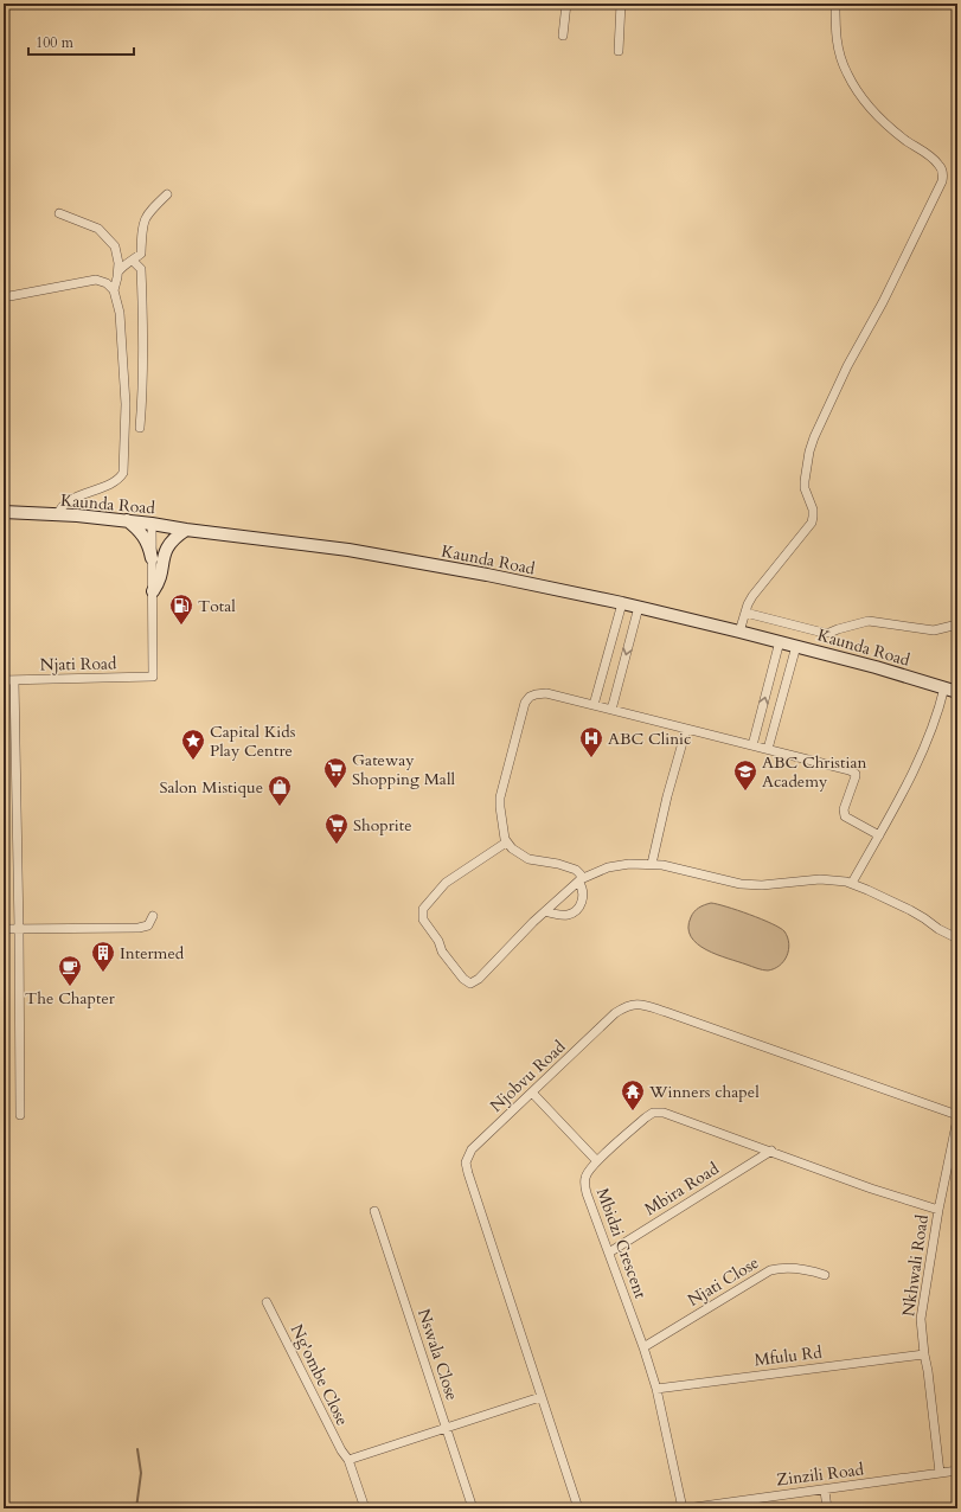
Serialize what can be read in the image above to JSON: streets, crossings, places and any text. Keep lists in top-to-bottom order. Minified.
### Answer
{"streets":{"main road":["Kaunda Road"],"street":["Njati Road","Njobvu Road","Mbira Road","Mbidzi Crescent","Nkhwali Road","Njati Close","Nswala Close","Mfulu Rd","Ng'ombe Close","Zinzili Road"]},"crossings":[["Mbira Road","Mbidzi Crescent"],["Mbidzi Crescent","Nkhwali Road"],["Mbidzi Crescent","Njati Close"],["Mbidzi Crescent","Mfulu Rd"],["Nkhwali Road","Mfulu Rd"],["Nkhwali Road","Zinzili Road"]],"places":{"fuel station":["Total"],"hospital":["ABC Clinic"],"place":["Capital Kids Play Centre"],"supermarket":["Gateway Shopping Mall","Shoprite"],"school or university":["ABC Christian Academy"],"shop":["Salon Mistique"],"building":["Intermed"],"cafe":["The Chapter"],"temple":["Winners chapel"]},"scale_bar":"100 m"}
